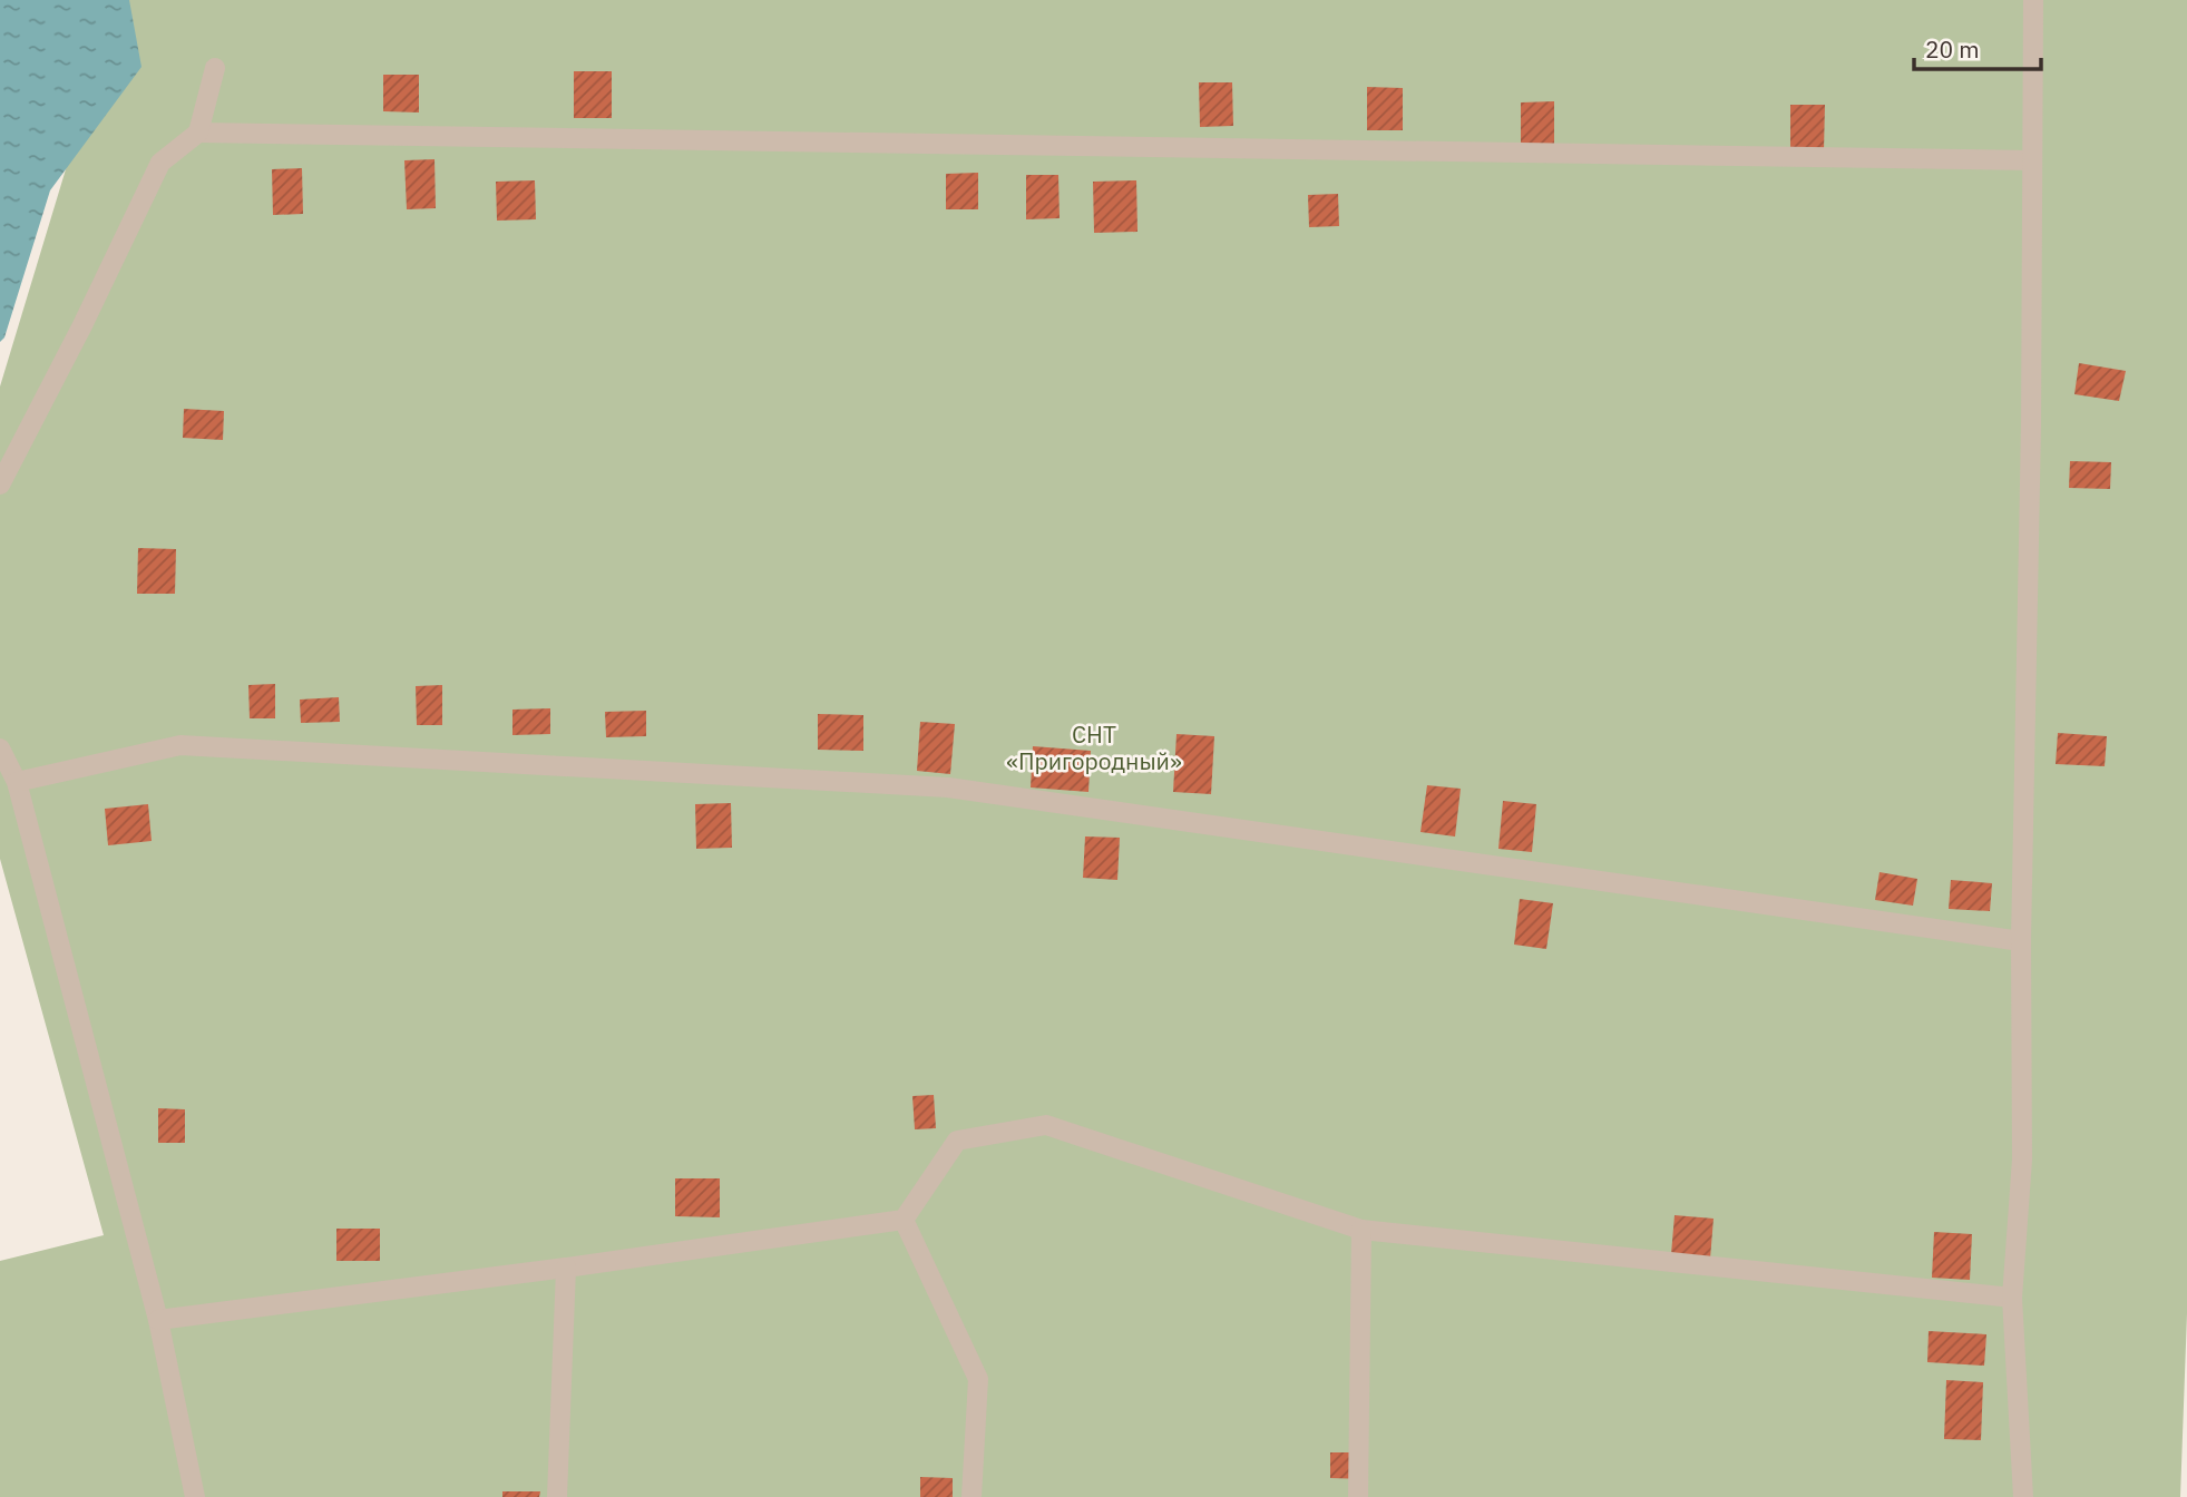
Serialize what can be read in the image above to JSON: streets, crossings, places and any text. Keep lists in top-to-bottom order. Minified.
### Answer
{"parks":["СНТ «Пригородный»"],"scale_bar":"20 m"}
